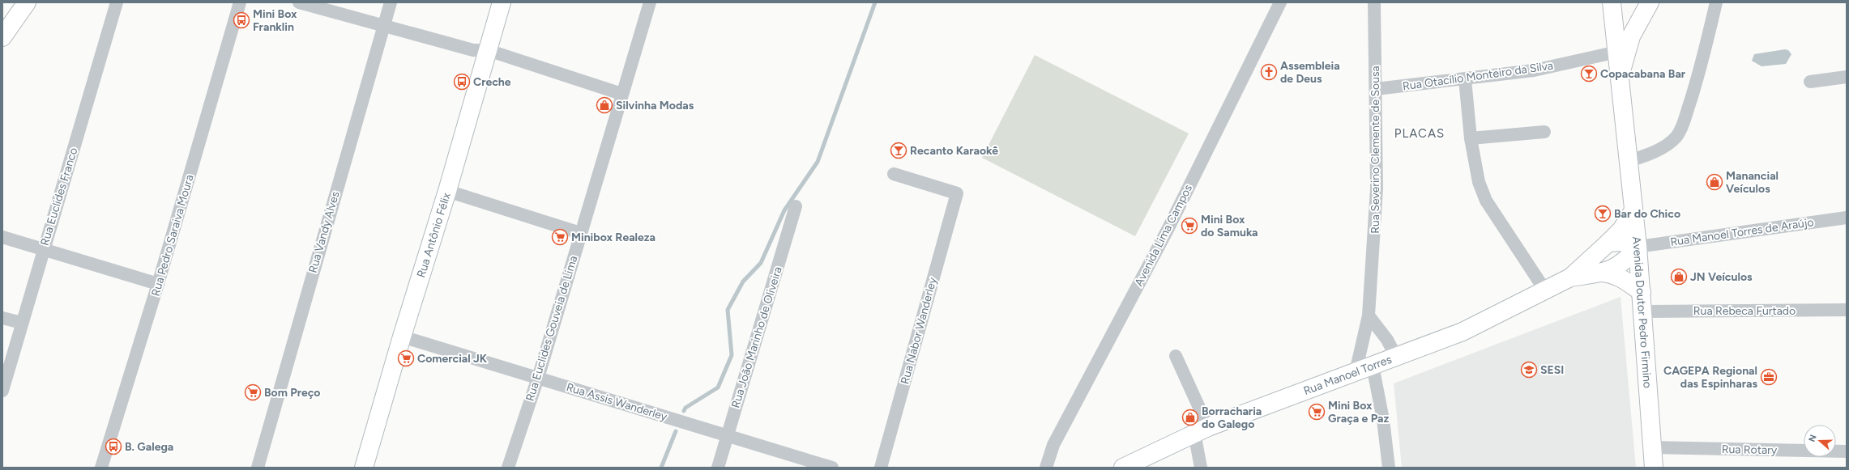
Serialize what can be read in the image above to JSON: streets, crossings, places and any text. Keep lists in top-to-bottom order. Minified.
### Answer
{"streets":{"main road":["Rua Antônio Félix","Avenida Doutor Pedro Firmino","Rua Manoel Torres"],"street":["Rua Otacílio Monteiro da Silva","Rua Severino Clemente de Sousa","Rua Euclides Franco","Rua Vandy Alves","Rua Manoel Torres de Araújo","Rua Pedro Saraiva Moura","Avenida Lima Campos","Rua Rebeca Furtado","Rua Euclides Gouveia de Lima","Rua Nabor Wanderley","Rua João Marinho de Oliveira","Rua Assis Wanderley","Rua Rotary"]},"crossings":[["Rua Otacílio Monteiro da Silva","Rua Severino Clemente de Sousa"],["Rua Otacílio Monteiro da Silva","Avenida Doutor Pedro Firmino"],["Rua Severino Clemente de Sousa","Rua Manoel Torres"],["Rua Manoel Torres de Araújo","Avenida Doutor Pedro Firmino"],["Rua Manoel Torres de Araújo","Rua Manoel Torres"],["Rua Antônio Félix","Rua Assis Wanderley"],["Rua Rebeca Furtado","Avenida Doutor Pedro Firmino"],["Avenida Doutor Pedro Firmino","Rua Manoel Torres"],["Avenida Doutor Pedro Firmino","Rua Rotary"],["Rua Euclides Gouveia de Lima","Rua Assis Wanderley"],["Rua João Marinho de Oliveira","Rua Assis Wanderley"]],"districts":["PLACAS"],"places":{"bus stop":["Mini Box Franklin","Creche","B. Galega"],"church":["Assembleia de Deus"],"bar":["Copacabana Bar","Recanto Karaokê","Bar do Chico"],"shop":["Silvinha Modas","Manancial Veículos","JN Veículos","Borracharia do Galego"],"supermarket":["Mini Box do Samuka","Minibox Realeza","Comercial JK","Bom Preço","Mini Box Graça e Paz"],"school or university":["SESI"],"office":["CAGEPA Regional das Espinharas"]},"north":"left"}
